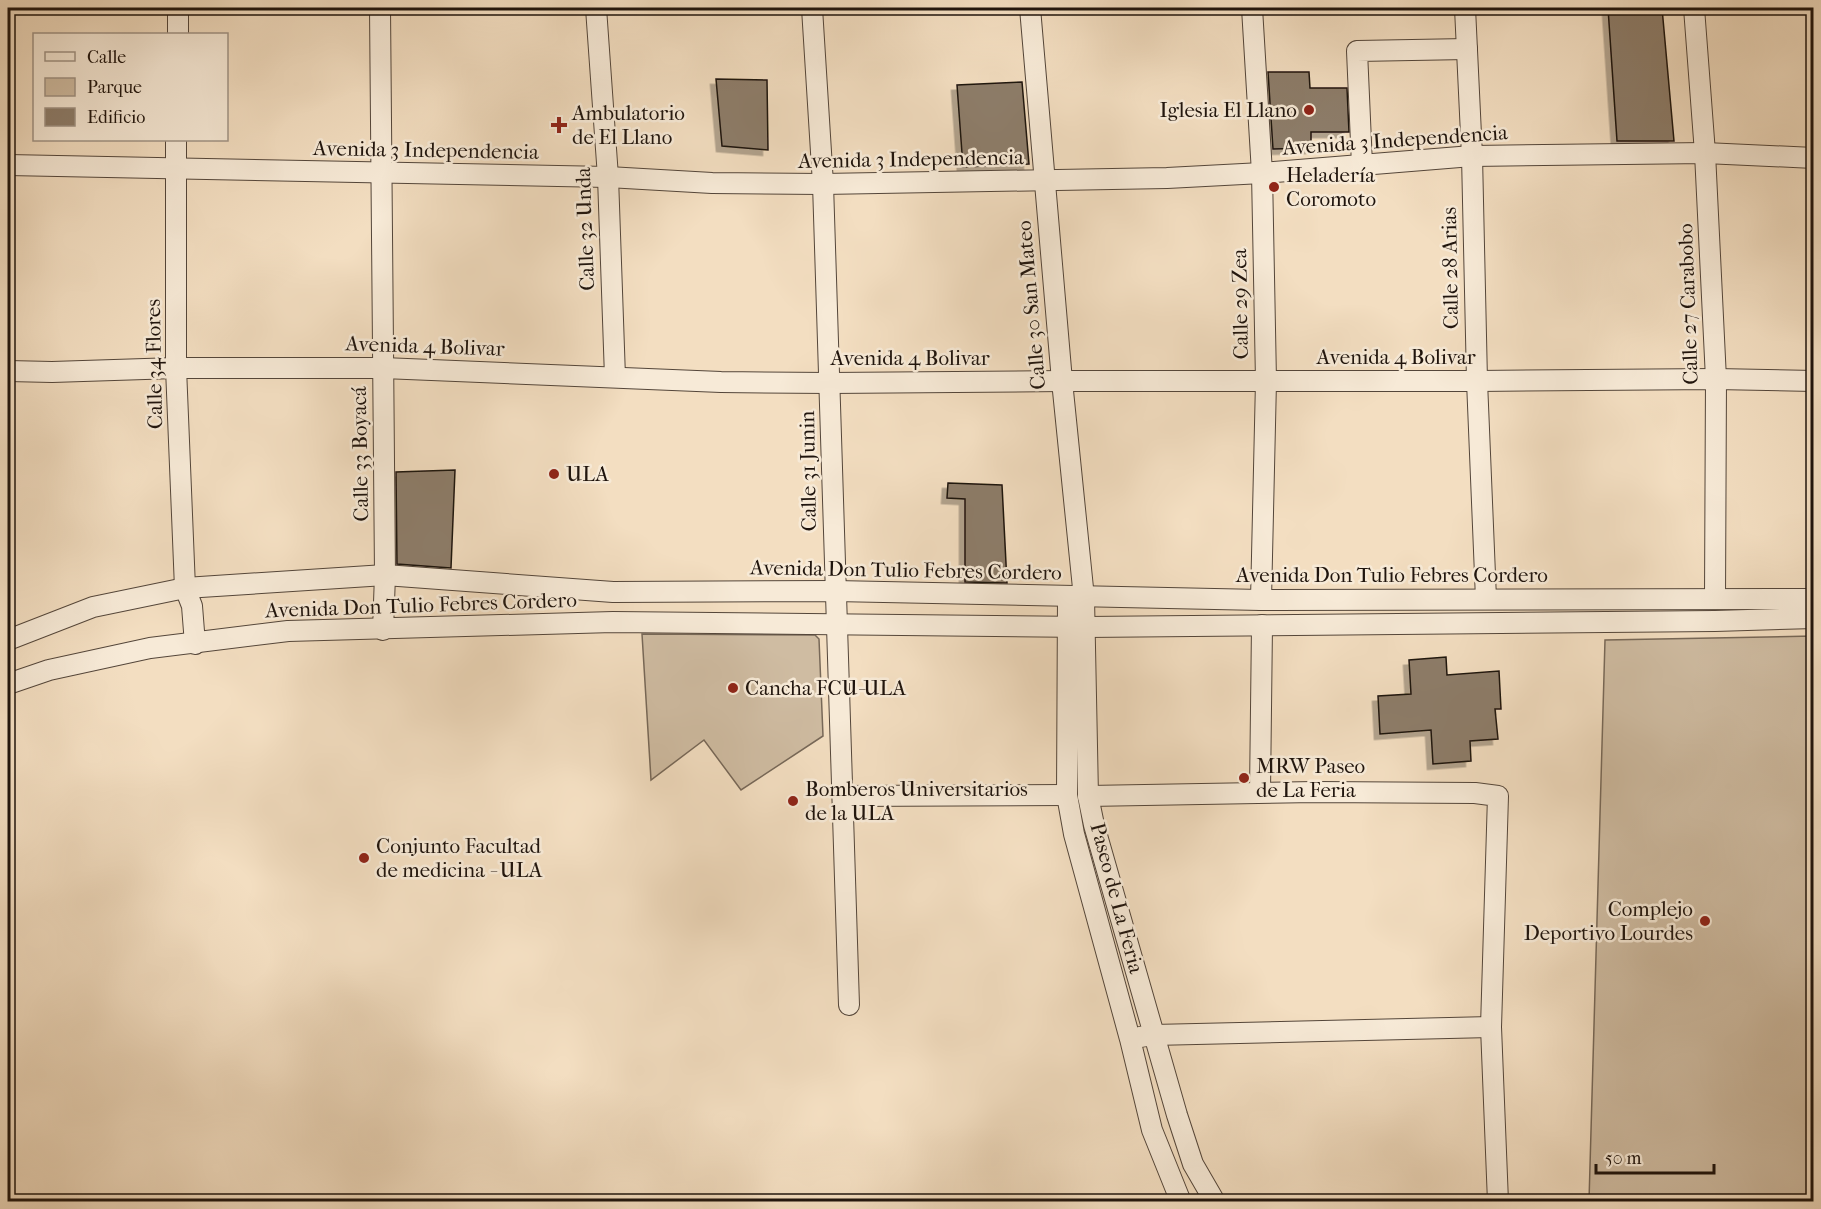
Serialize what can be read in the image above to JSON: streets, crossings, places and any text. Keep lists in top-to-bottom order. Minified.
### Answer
{"streets":{"street":["Avenida 3 Independencia","Calle 32 Unda","Calle 28 Arias","Calle 29 Zea","Calle 27 Carabobo","Calle 30 San Mateo","Avenida 4 Bolivar","Calle 34 Flores","Calle 33 Boyacá","Calle 31 Junin","Avenida Don Tulio Febres Cordero","Paseo de La Feria"]},"crossings":[["Avenida 3 Independencia","Calle 32 Unda"],["Avenida 3 Independencia","Calle 28 Arias"],["Avenida 3 Independencia","Calle 29 Zea"],["Avenida 3 Independencia","Calle 27 Carabobo"],["Avenida 3 Independencia","Calle 30 San Mateo"],["Avenida 3 Independencia","Calle 34 Flores"],["Avenida 3 Independencia","Calle 33 Boyacá"],["Avenida 3 Independencia","Calle 31 Junin"],["Calle 32 Unda","Avenida 4 Bolivar"],["Calle 28 Arias","Avenida 4 Bolivar"],["Calle 28 Arias","Avenida Don Tulio Febres Cordero"],["Calle 29 Zea","Avenida 4 Bolivar"],["Calle 29 Zea","Avenida Don Tulio Febres Cordero"],["Calle 27 Carabobo","Avenida 4 Bolivar"],["Calle 27 Carabobo","Avenida Don Tulio Febres Cordero"],["Calle 30 San Mateo","Avenida 4 Bolivar"],["Calle 30 San Mateo","Avenida Don Tulio Febres Cordero"],["Calle 30 San Mateo","Paseo de La Feria"],["Avenida 4 Bolivar","Calle 34 Flores"],["Avenida 4 Bolivar","Calle 33 Boyacá"],["Avenida 4 Bolivar","Calle 31 Junin"],["Calle 34 Flores","Avenida Don Tulio Febres Cordero"],["Calle 33 Boyacá","Avenida Don Tulio Febres Cordero"],["Calle 31 Junin","Avenida Don Tulio Febres Cordero"],["Avenida Don Tulio Febres Cordero","Paseo de La Feria"]],"places":{"other":["Iglesia El Llano","Heladería Coromoto","ULA","Cancha FCU-ULA","MRW Paseo de La Feria","Bomberos Universitarios de la ULA","Conjunto Facultad de medicina - ULA","Complejo Deportivo Lourdes"],"health":["Ambulatorio de El Llano"]},"legend":["Calle","Parque","Edificio"],"scale_bar":"50 m"}
